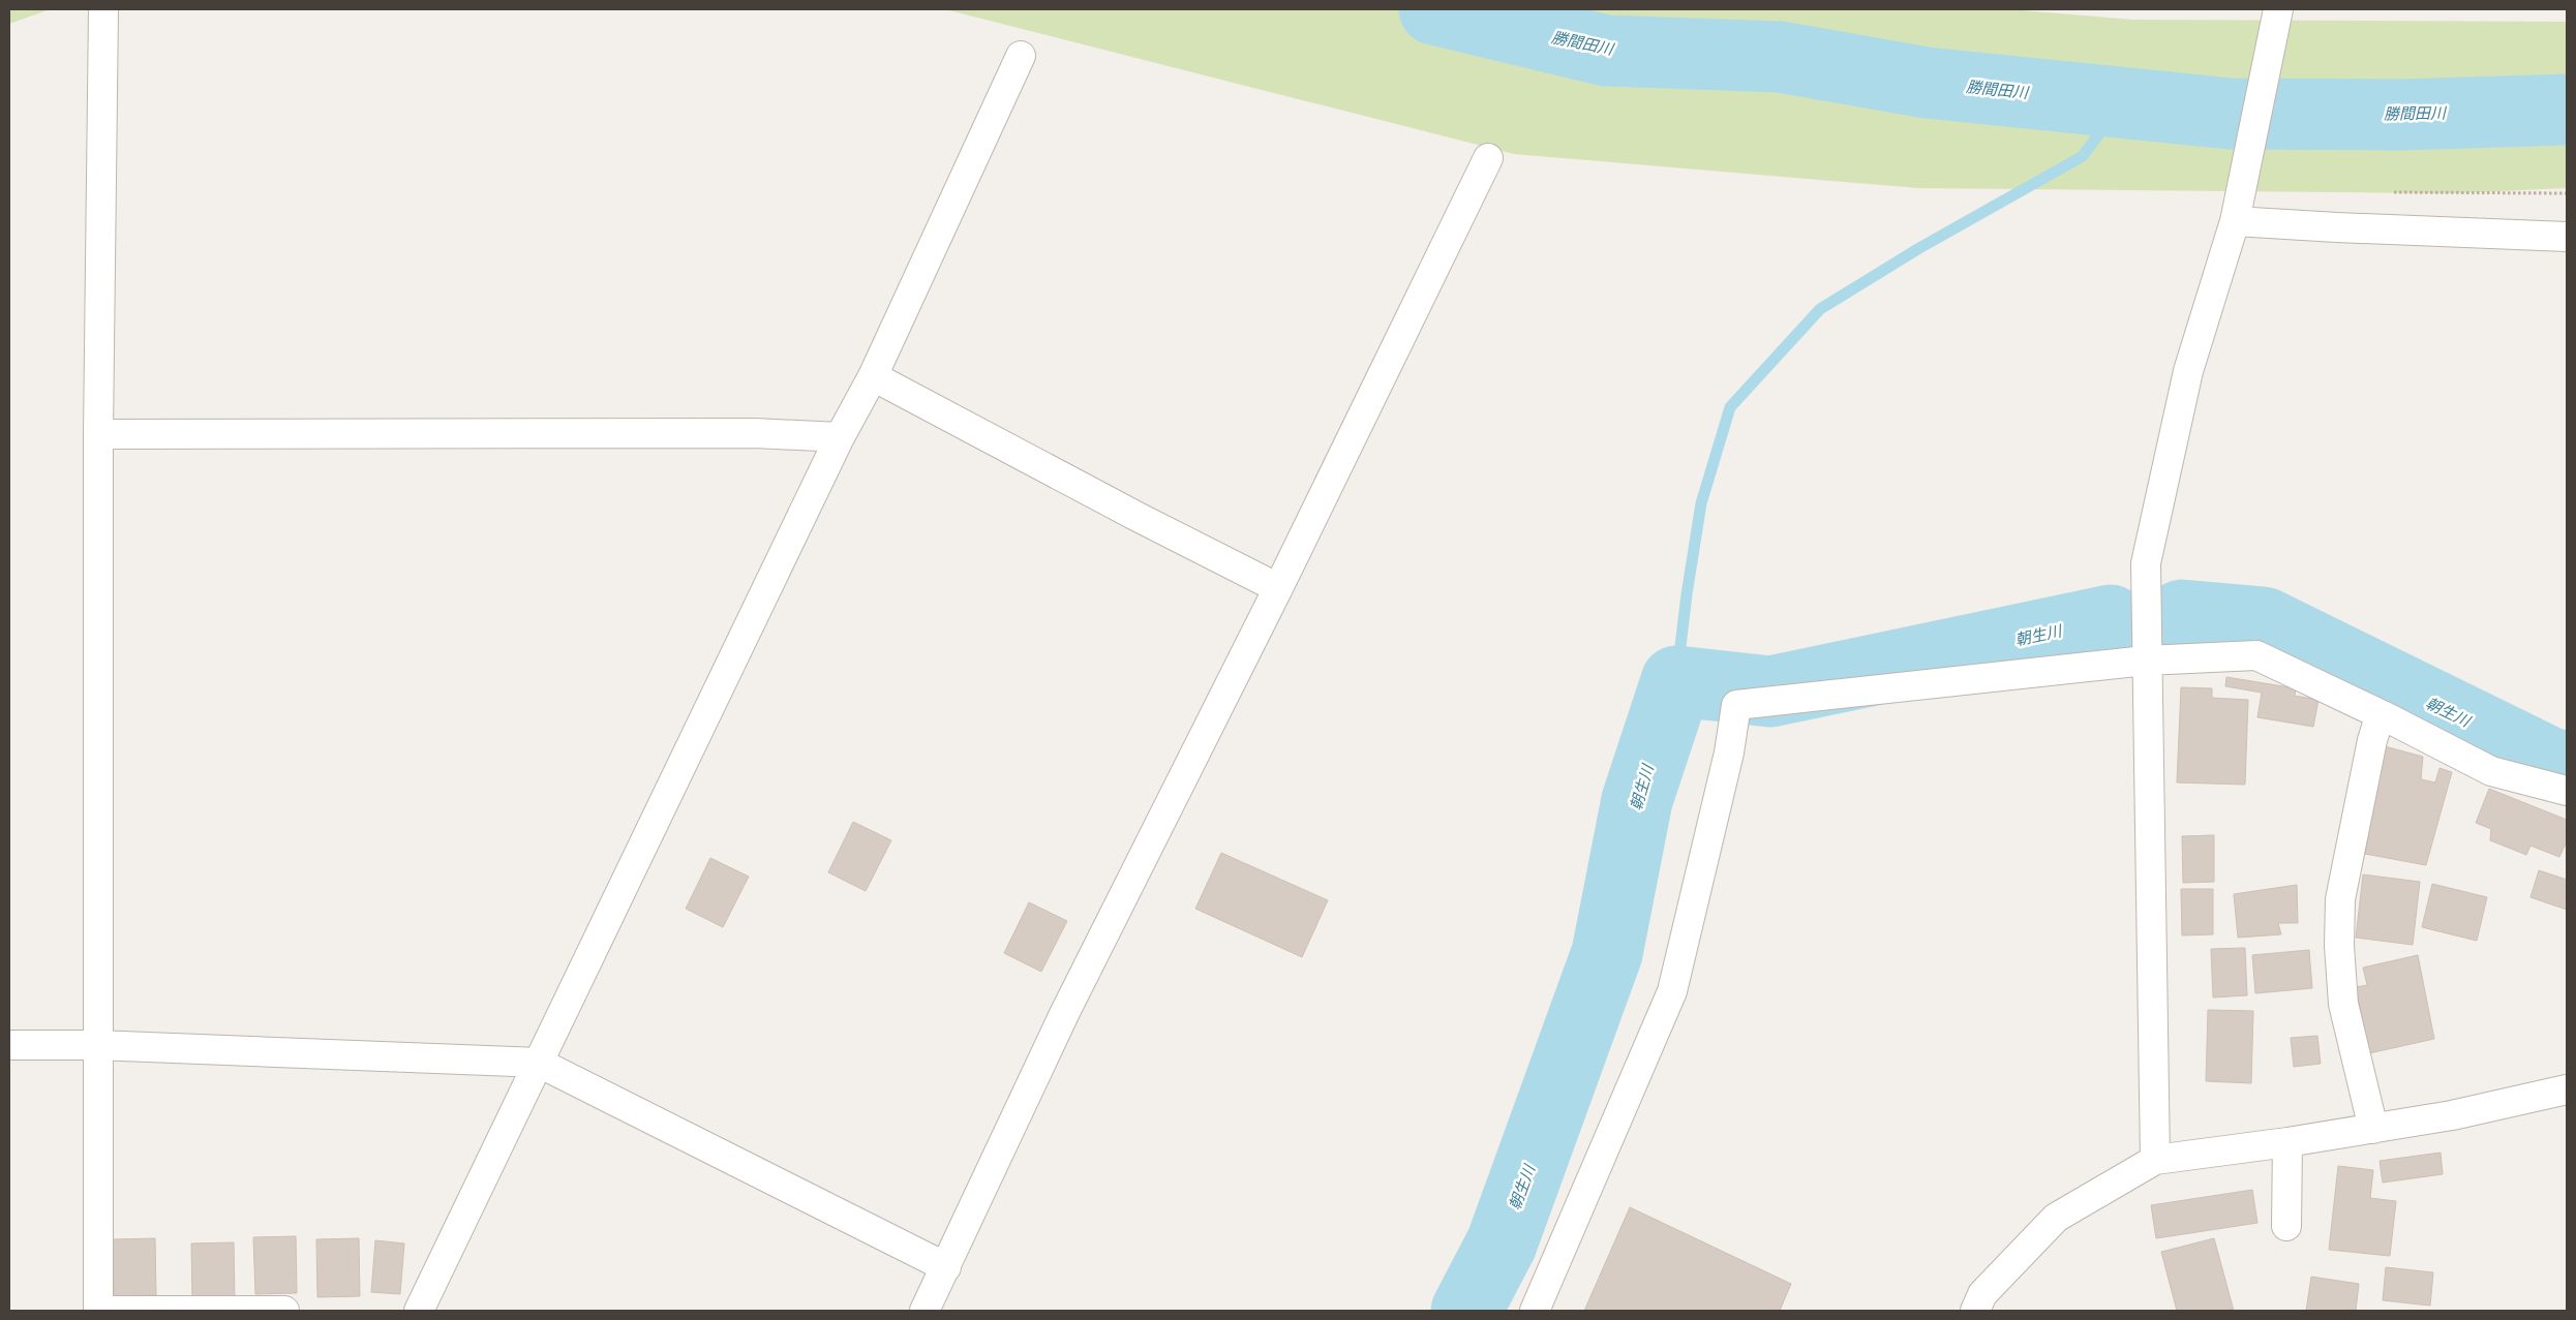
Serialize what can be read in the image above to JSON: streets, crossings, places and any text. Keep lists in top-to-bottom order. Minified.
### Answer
{"water":["勝間田川","朝生川"]}
